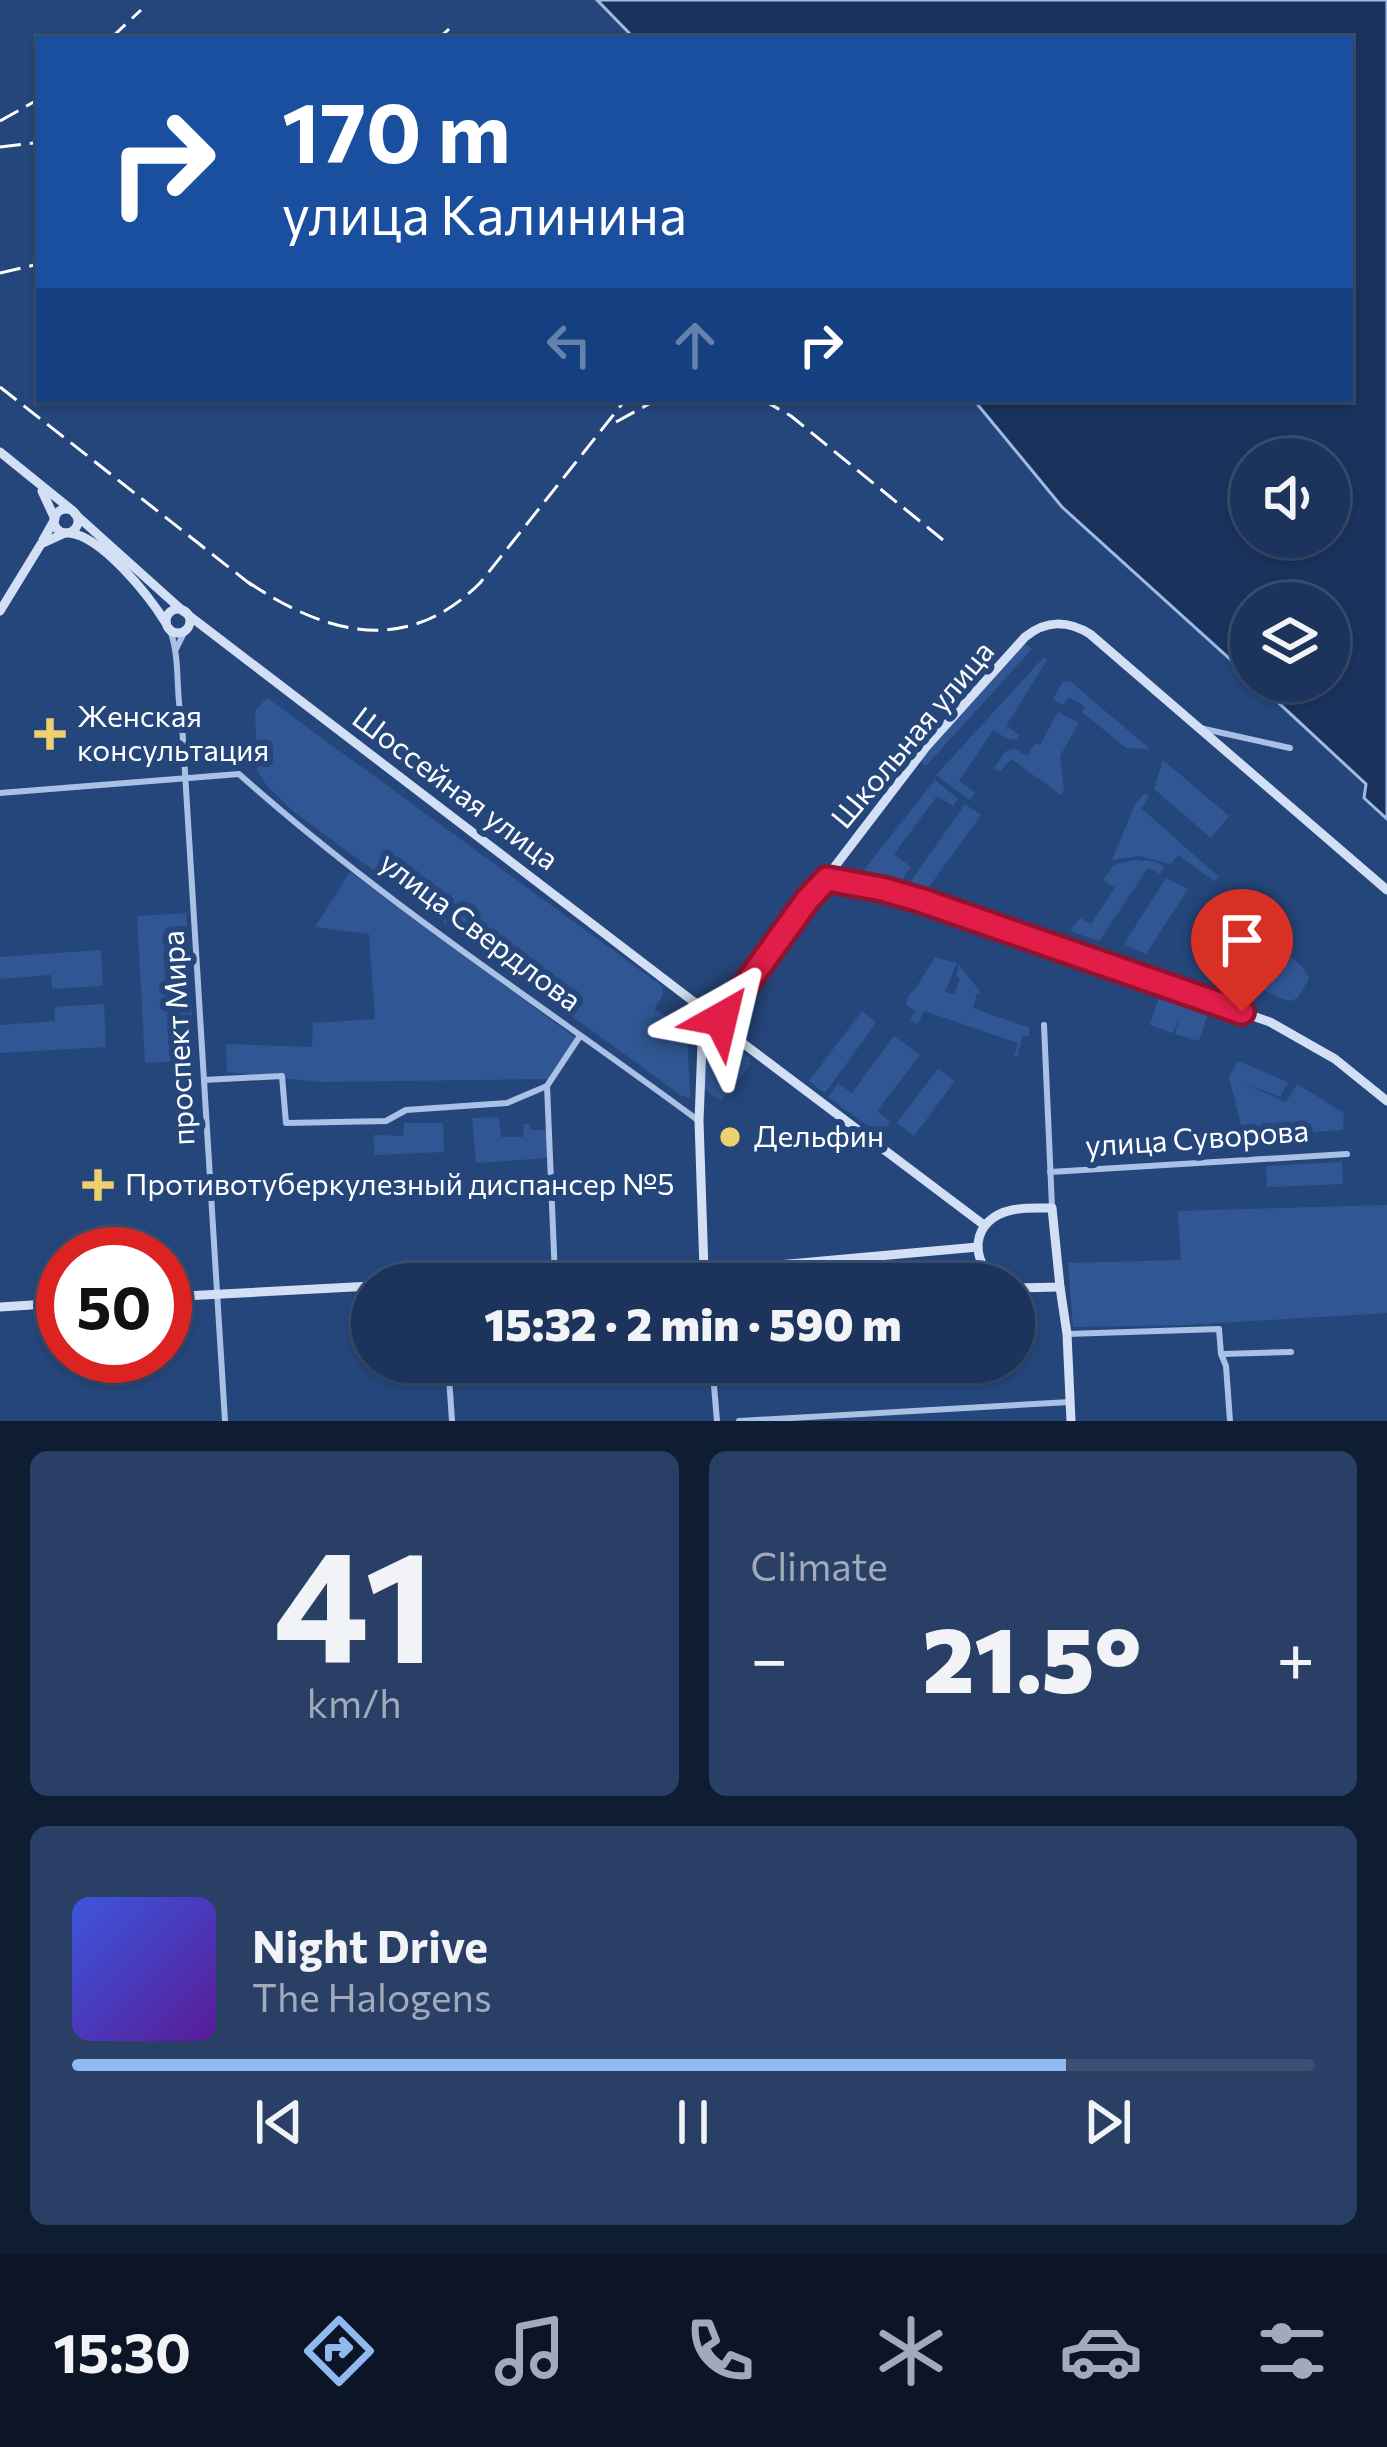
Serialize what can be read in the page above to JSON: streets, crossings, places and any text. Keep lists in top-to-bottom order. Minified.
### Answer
{"streets":{"street":["Школьная улица","Шоссейная улица","улица Свердлова","проспект Мира","улица Суворова"]},"crossings":[["Шоссейная улица","проспект Мира"],["улица Свердлова","проспект Мира"]],"places":{"health":["Женская консультация","Противотуберкулезный диспансер №5"],"other":["Дельфин"]},"page":{"turn":["170 m","улица Калинина"],"limit":"50","trip":"15:32 · 2 min · 590 m","tile":[["41","km/h"],"Climate"],"heat":["−","21.5°","+"],"song":["Night Drive","The Halogens"],"tabs":"15:30"}}
